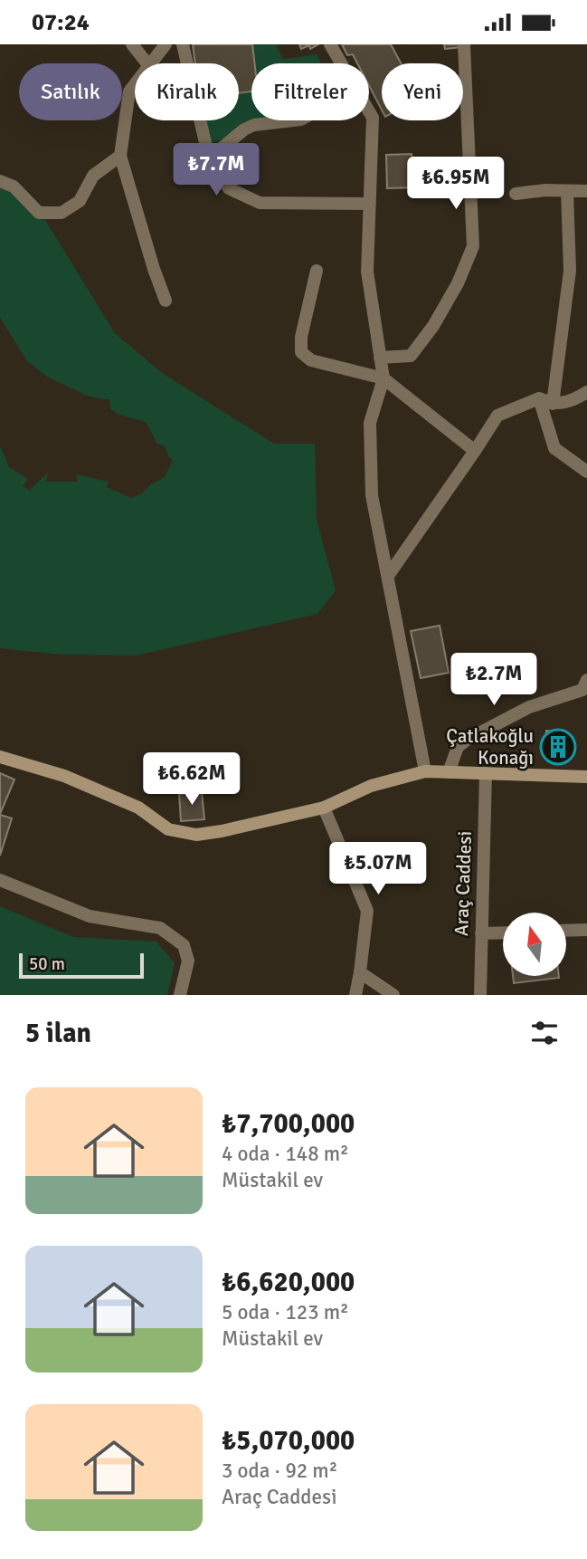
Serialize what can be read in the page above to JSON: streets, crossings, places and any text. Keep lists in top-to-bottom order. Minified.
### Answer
{"streets":{"street":["Araç Caddesi"]},"places":{"building":["Çatlakoğlu Konağı"]},"scale_bar":"50 m","north":"top","page":{"status":"07:24","chip":["Satılık","Kiralık","Filtreler","Yeni"],"price":["₺7.7M","₺6.95M","₺2.7M","₺6.62M","₺5.07M"],"scale":"50 m","heading":"5 ilan","list":[{"name":"₺7,700,000","note":"4 oda · 148 m² · Müstakil ev"},{"name":"₺6,620,000","note":"5 oda · 123 m² · Müstakil ev"},{"name":"₺5,070,000","note":"3 oda · 92 m² · Araç Caddesi"}]}}
